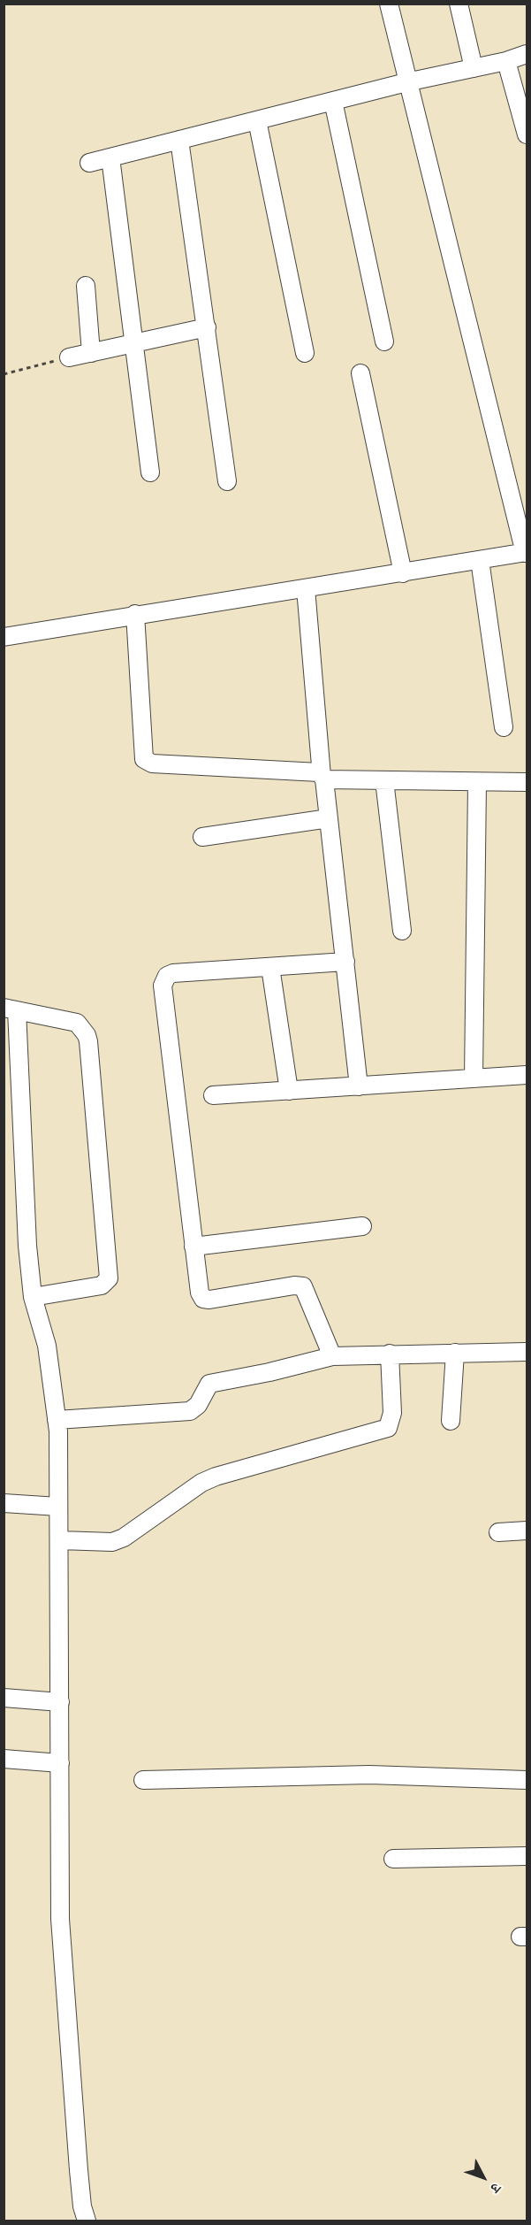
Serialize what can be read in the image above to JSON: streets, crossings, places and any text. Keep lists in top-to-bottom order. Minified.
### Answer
{"north":"bottom right"}
